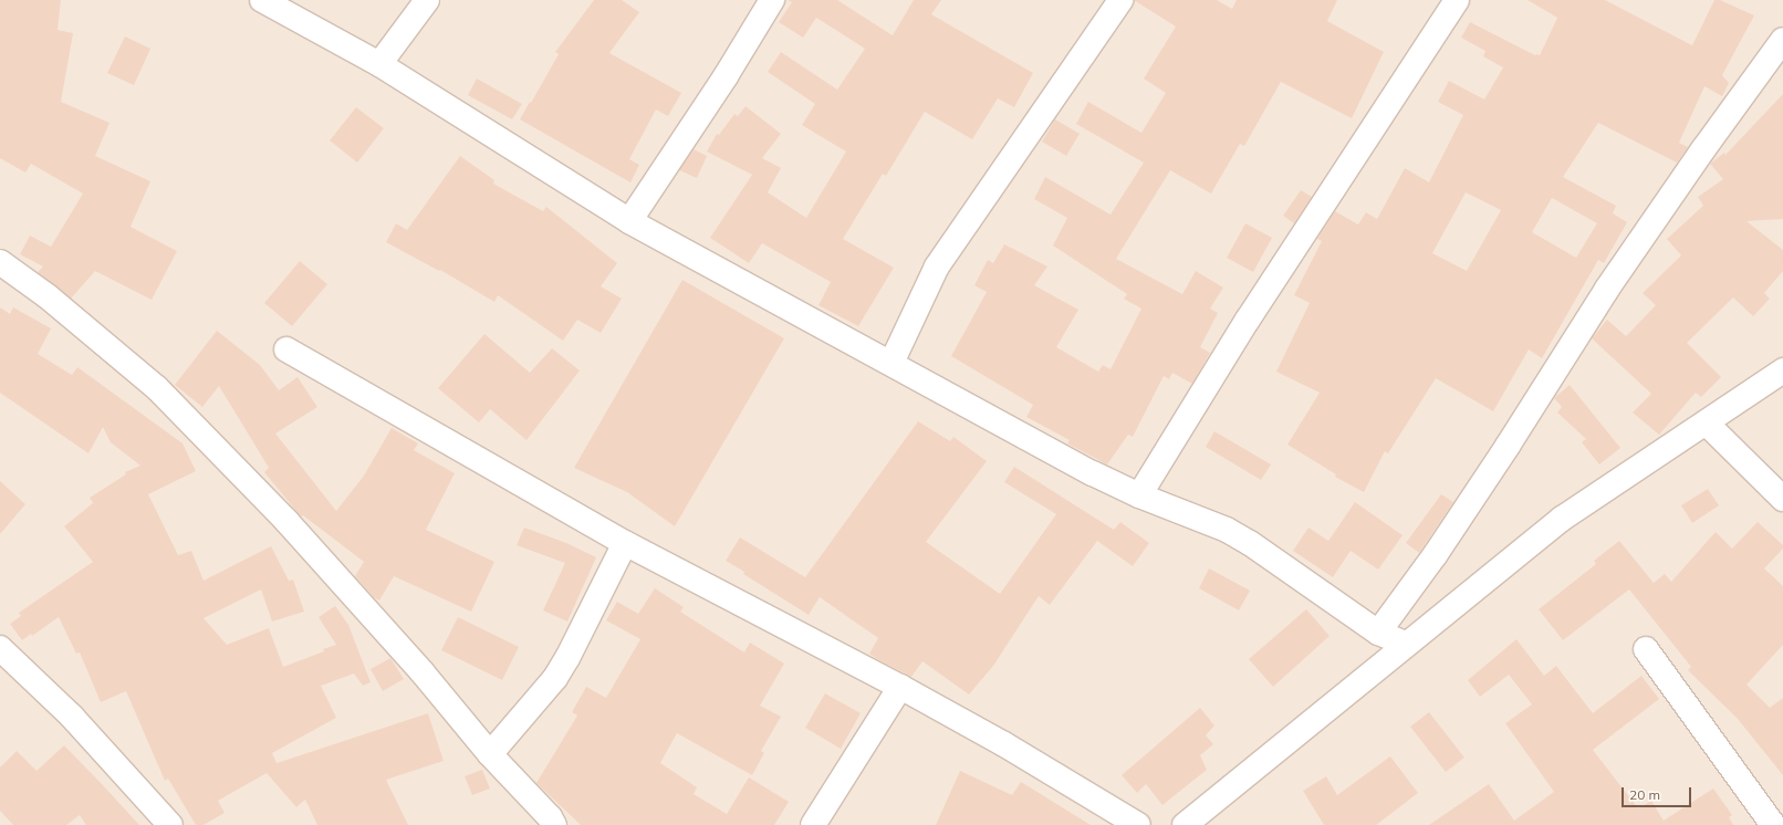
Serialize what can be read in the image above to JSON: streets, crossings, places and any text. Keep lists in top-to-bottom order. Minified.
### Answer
{"scale_bar":"20 m"}
